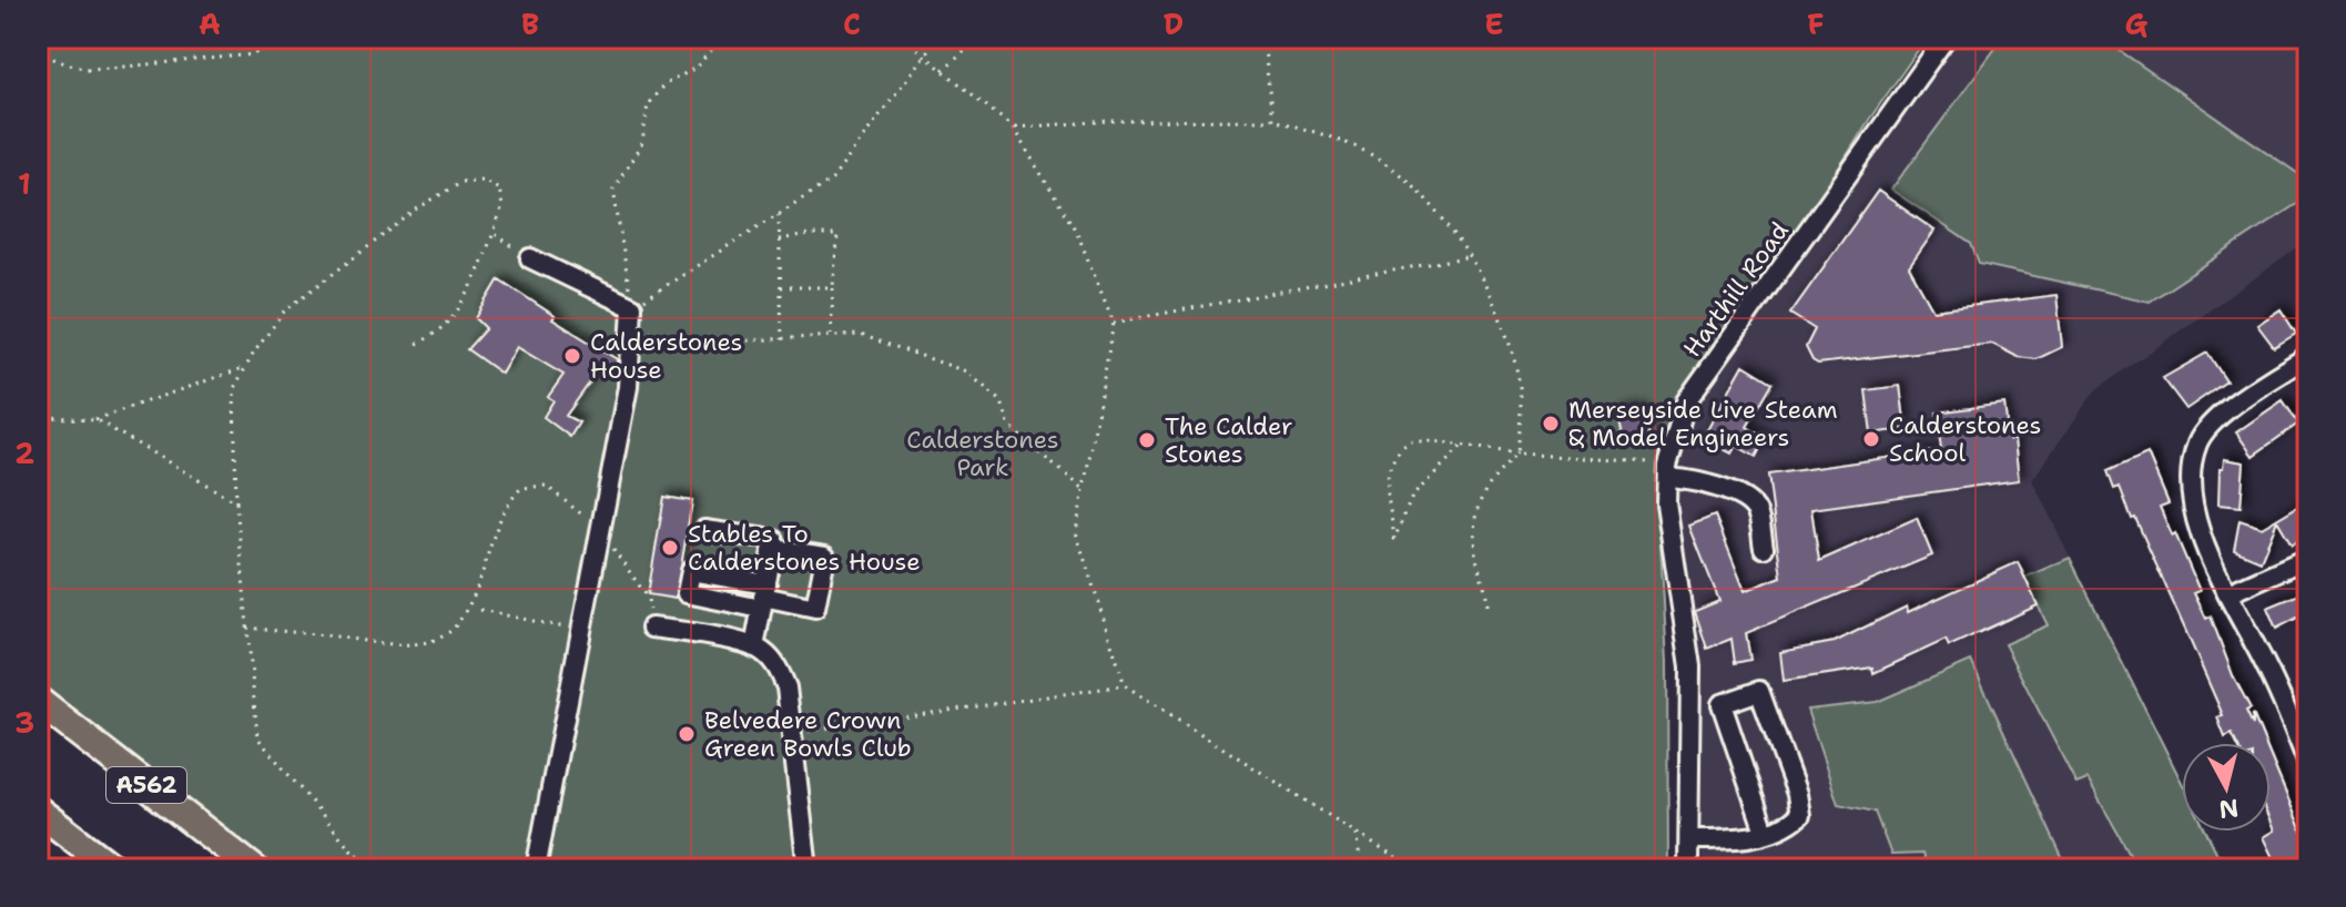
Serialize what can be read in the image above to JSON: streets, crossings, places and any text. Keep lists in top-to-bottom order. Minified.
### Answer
{"streets":{"highway":["A562"],"street":["Harthill Road"]},"parks":["Calderstones Park"],"places":["Calderstones House","Merseyside Live Steam & Model Engineers","Calderstones School","The Calder Stones","Stables To Calderstones House","Belvedere Crown Green Bowls Club"],"north":"bottom","grid":{"columns":["A","B","C","D","E","F","G"],"rows":["1","2","3"]}}
